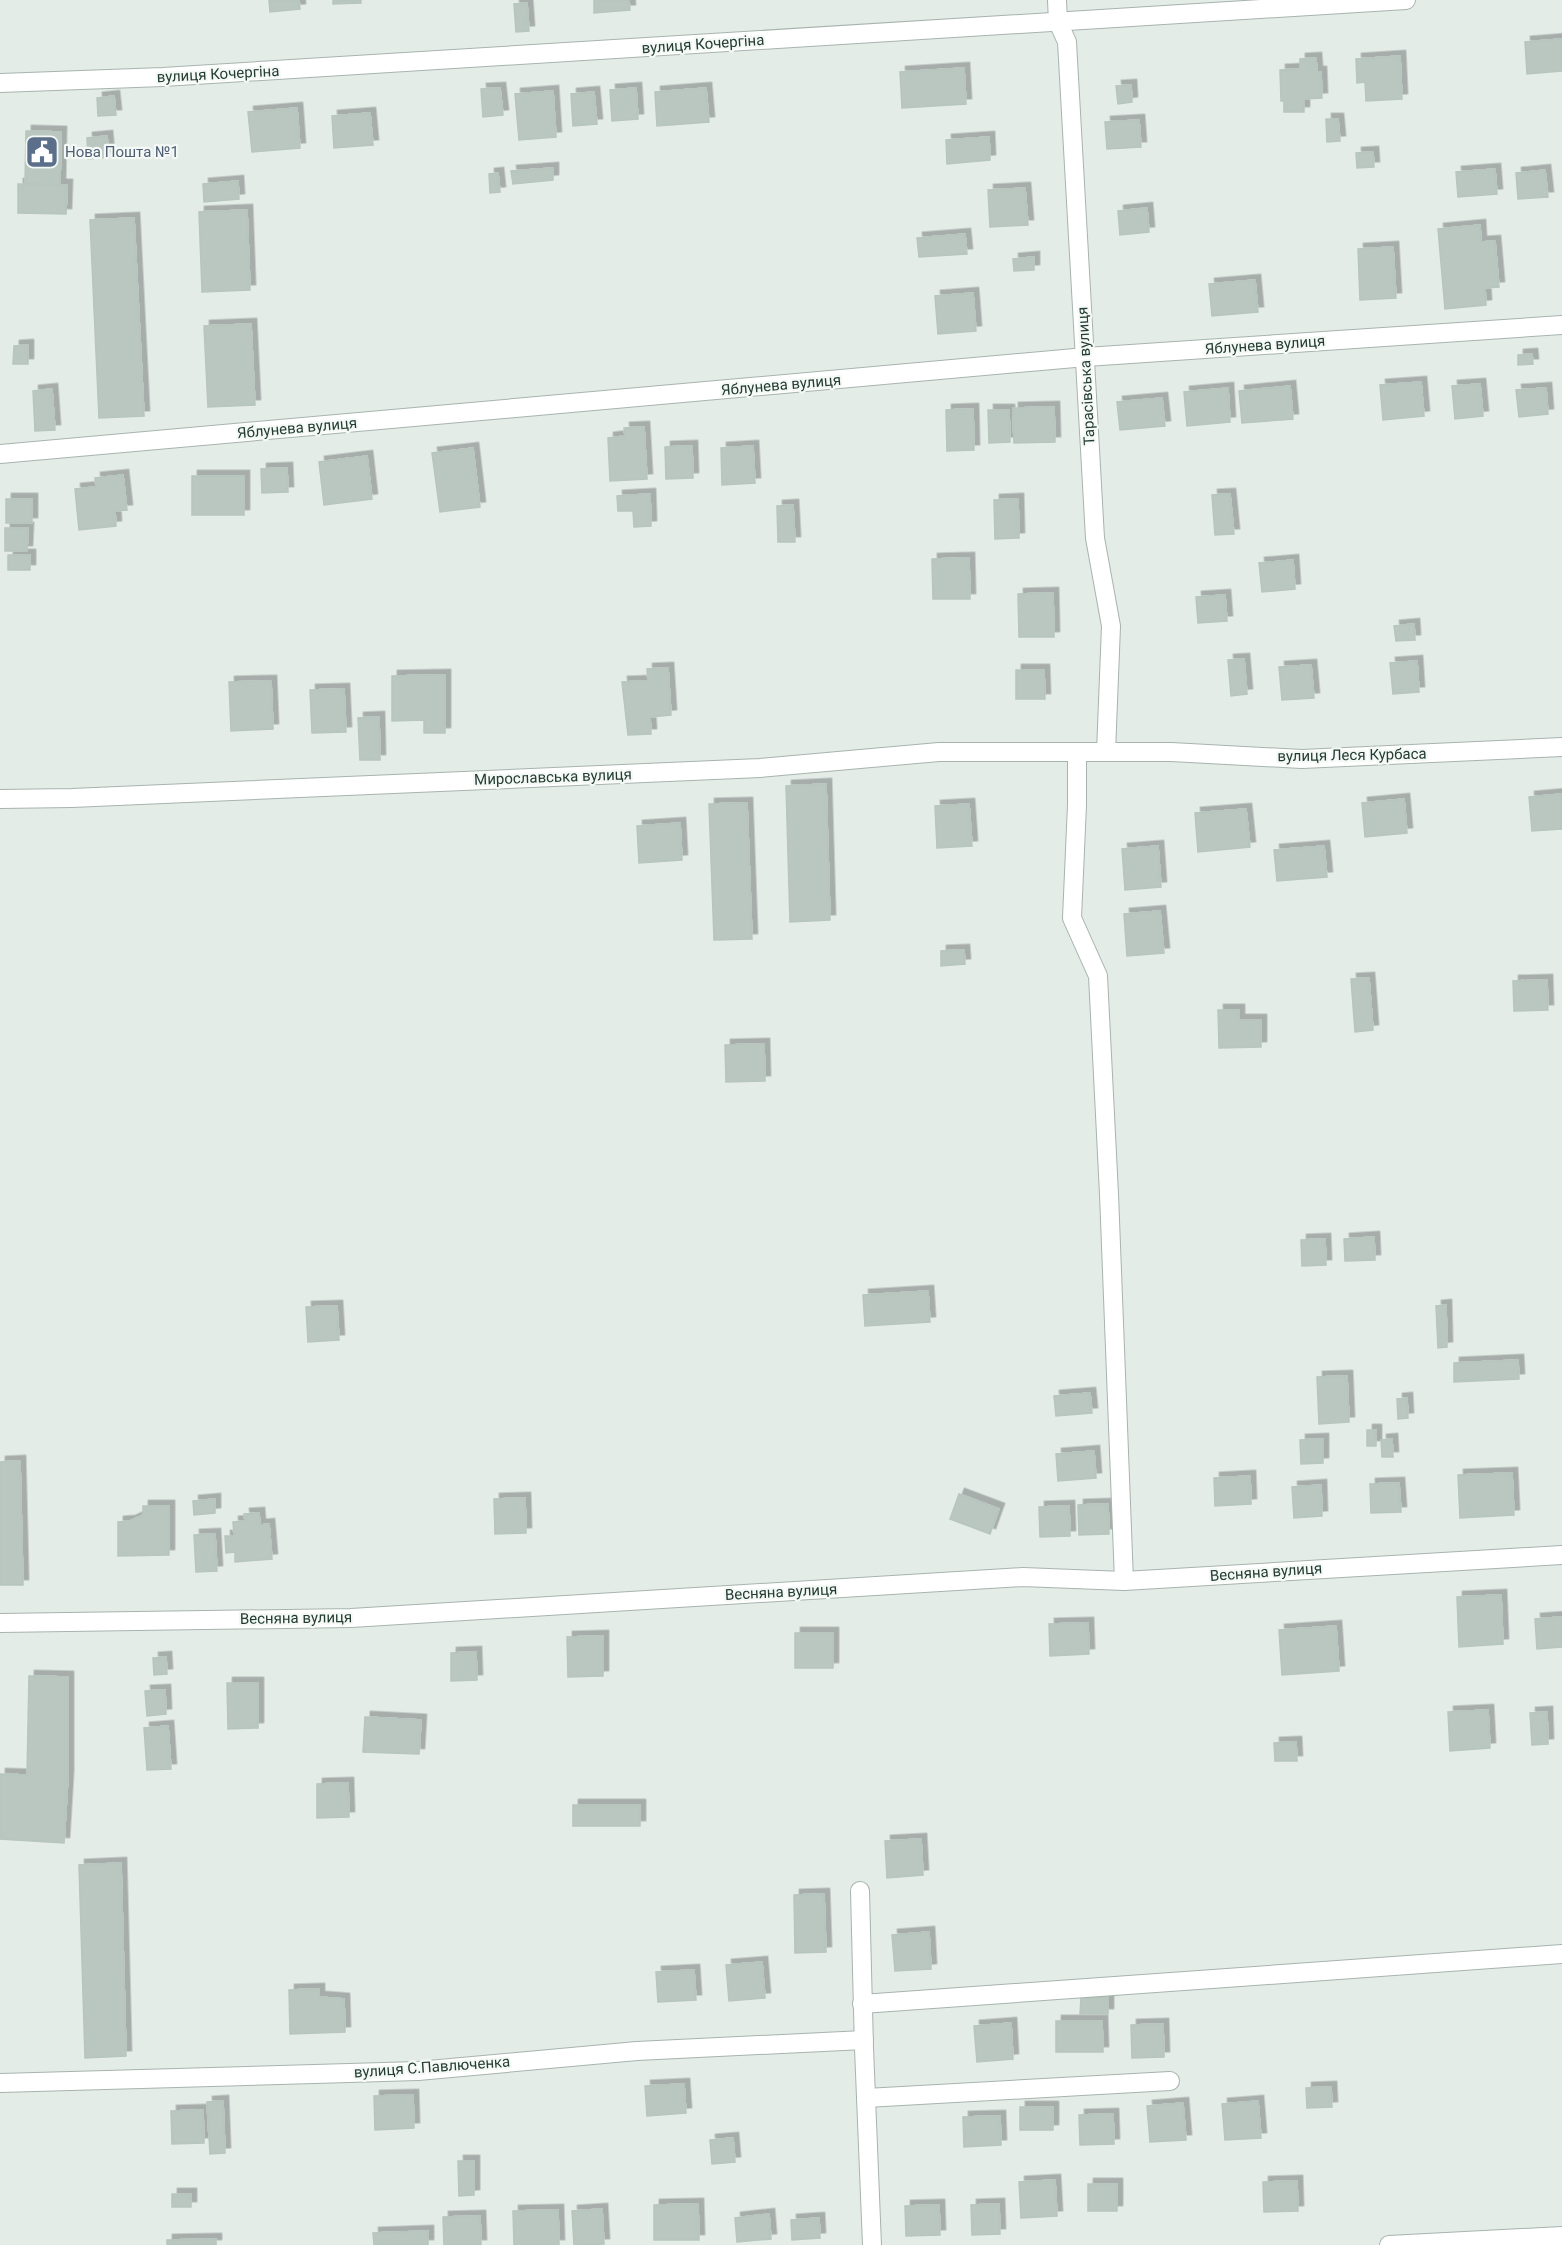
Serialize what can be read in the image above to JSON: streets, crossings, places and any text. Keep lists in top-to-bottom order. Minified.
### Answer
{"streets":{"street":["вулиця Кочергіна","Яблунева вулиця","Тарасівська вулиця","вулиця Леся Курбаса","Мирославська вулиця","Весняна вулиця","вулиця С.Павлюченка"]},"crossings":[["вулиця Кочергіна","Тарасівська вулиця"],["Яблунева вулиця","Тарасівська вулиця"],["Тарасівська вулиця","вулиця Леся Курбаса"],["Тарасівська вулиця","Мирославська вулиця"],["вулиця Леся Курбаса","Мирославська вулиця"]],"places":{"public building":["Нова Пошта №1"]}}
